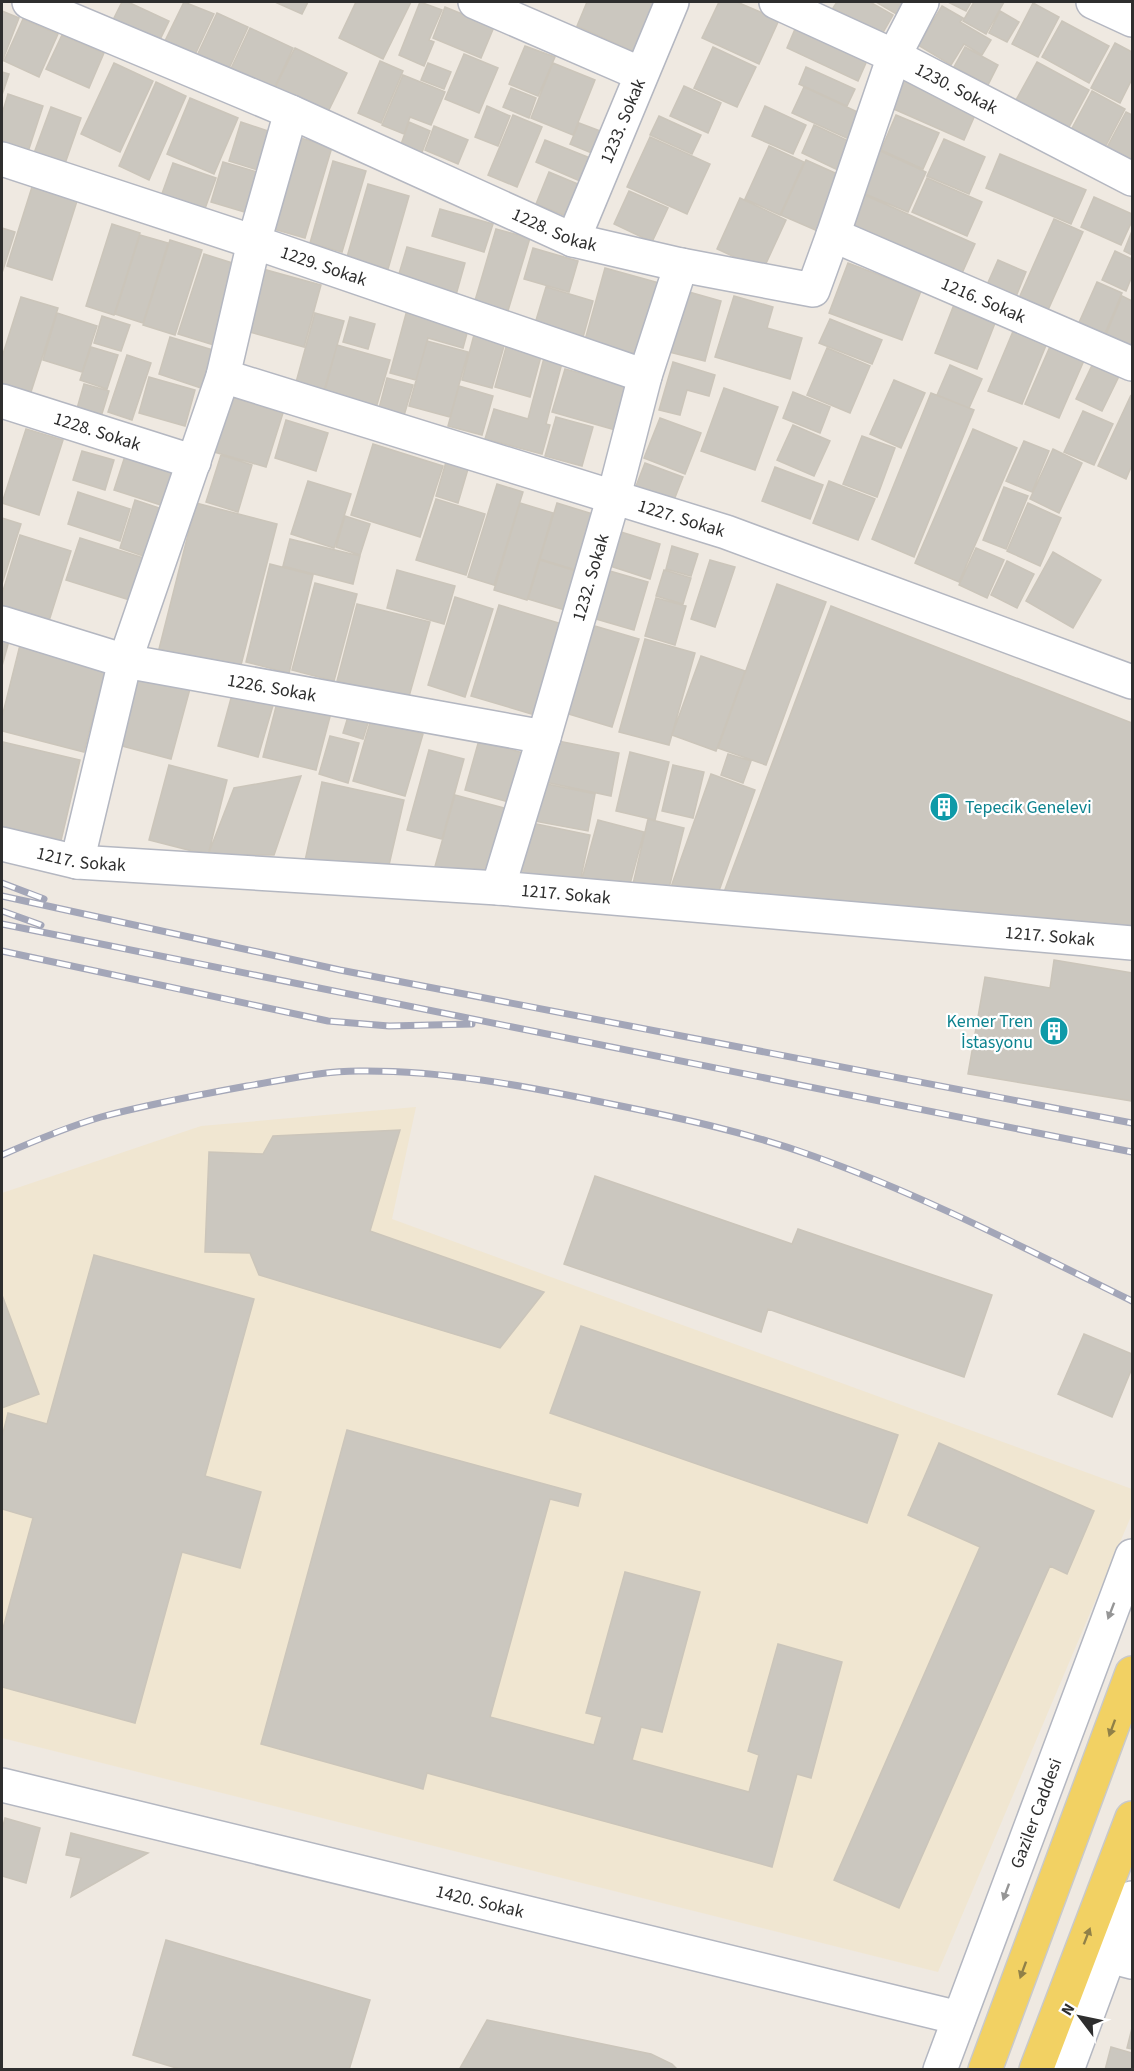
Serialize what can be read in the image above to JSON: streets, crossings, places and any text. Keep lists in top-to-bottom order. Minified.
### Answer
{"streets":{"street":["1230. Sokak","1233. Sokak","1228. Sokak","1229. Sokak","1216. Sokak","1227. Sokak","1232. Sokak","1226. Sokak","1217. Sokak","Gaziler Caddesi","1420. Sokak"]},"crossings":[["1230. Sokak","1228. Sokak"],["1233. Sokak","1228. Sokak"],["1228. Sokak","1216. Sokak"],["1228. Sokak","1232. Sokak"],["1229. Sokak","1232. Sokak"],["1227. Sokak","1232. Sokak"],["1232. Sokak","1226. Sokak"],["1232. Sokak","1217. Sokak"],["Gaziler Caddesi","1420. Sokak"]],"places":{"building":["Tepecik Genelevi","Kemer Tren İstasyonu"]},"north":"top left"}
